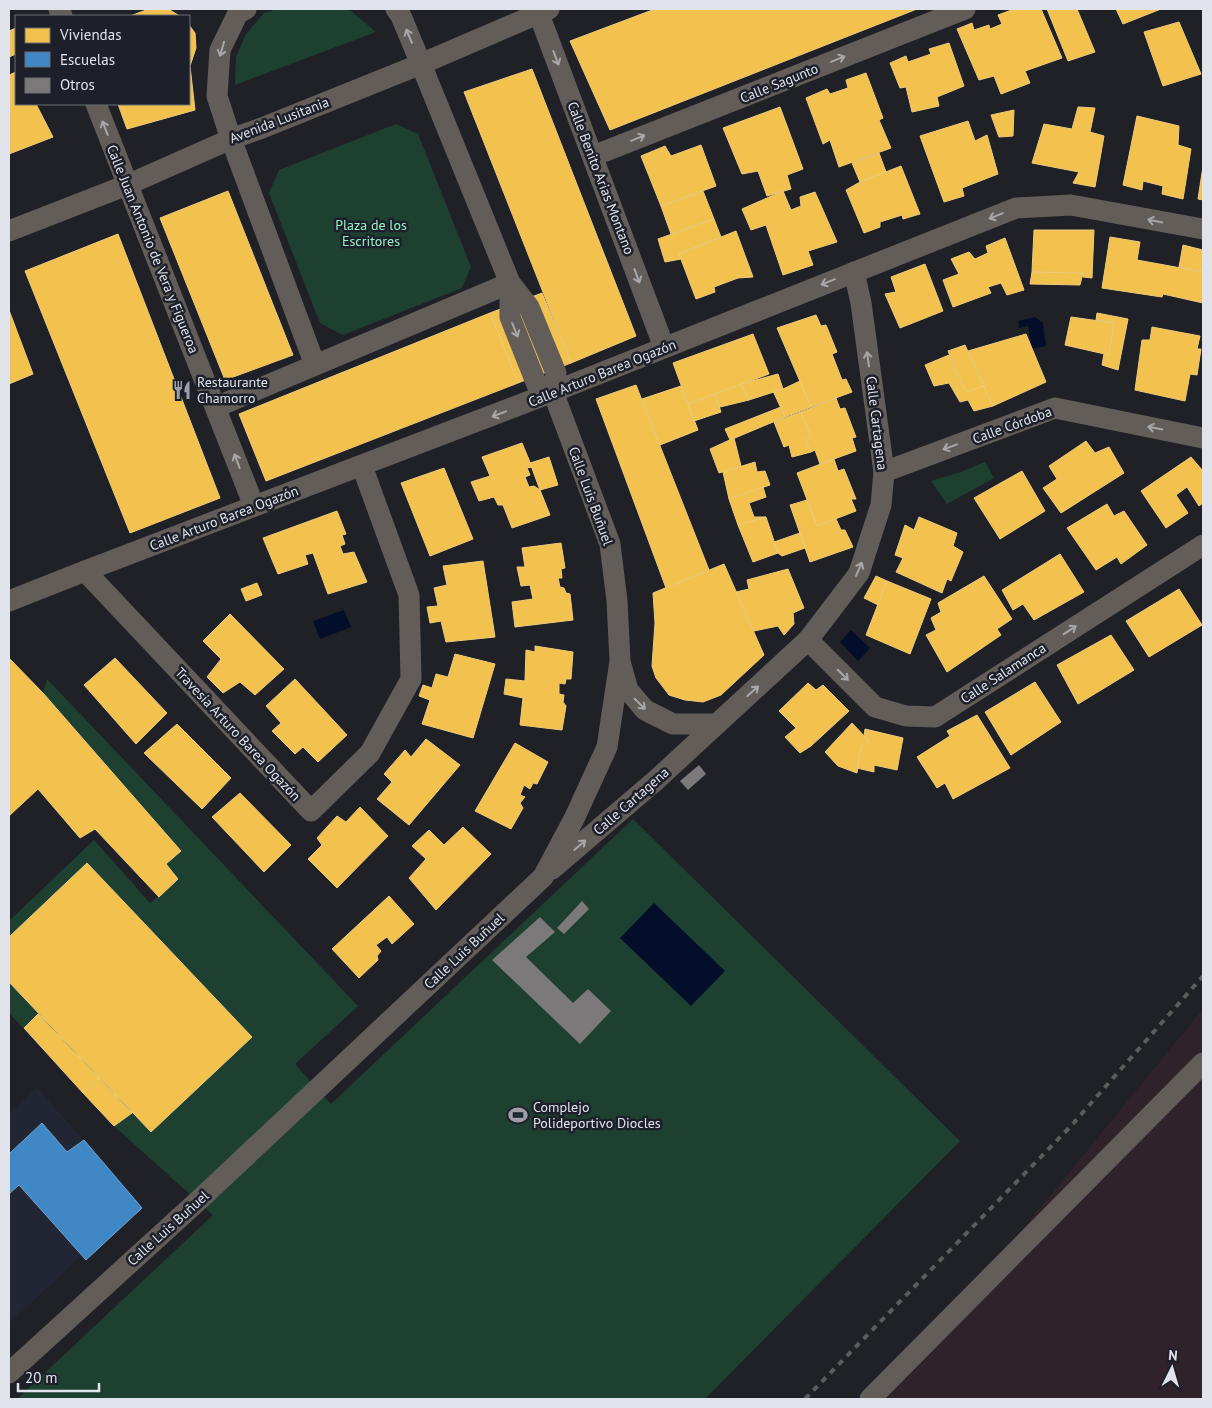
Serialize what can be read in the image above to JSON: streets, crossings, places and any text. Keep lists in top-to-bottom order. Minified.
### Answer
{"streets":{"street":["Calle Sagunto","Avenida Lusitania","Calle Benito Arias Montano","Calle Juan Antonio de Vera y Figueroa","Calle Arturo Barea Ogazón","Calle Cartagena","Calle Córdoba","Calle Luis Buñuel","Calle Salamanca","Travesía Arturo Barea Ogazón"]},"crossings":[["Calle Sagunto","Calle Benito Arias Montano"],["Avenida Lusitania","Calle Benito Arias Montano"],["Avenida Lusitania","Calle Juan Antonio de Vera y Figueroa"],["Calle Benito Arias Montano","Calle Arturo Barea Ogazón"],["Calle Juan Antonio de Vera y Figueroa","Calle Arturo Barea Ogazón"],["Calle Arturo Barea Ogazón","Calle Cartagena"],["Calle Arturo Barea Ogazón","Calle Luis Buñuel"],["Calle Arturo Barea Ogazón","Travesía Arturo Barea Ogazón"],["Calle Cartagena","Calle Córdoba"],["Calle Cartagena","Calle Luis Buñuel"],["Calle Cartagena","Calle Salamanca"]],"one_way":["Calle Sagunto","Calle Juan Antonio de Vera y Figueroa","Calle Arturo Barea Ogazón","Calle Cartagena","Calle Córdoba","Calle Salamanca"],"parks":["Plaza de los Escritores"],"places":{"restaurant":["Restaurante Chamorro"],"sports":["Complejo Polideportivo Diocles"]},"legend":["Viviendas","Escuelas","Otros"],"scale_bar":"20 m","north":"top"}
